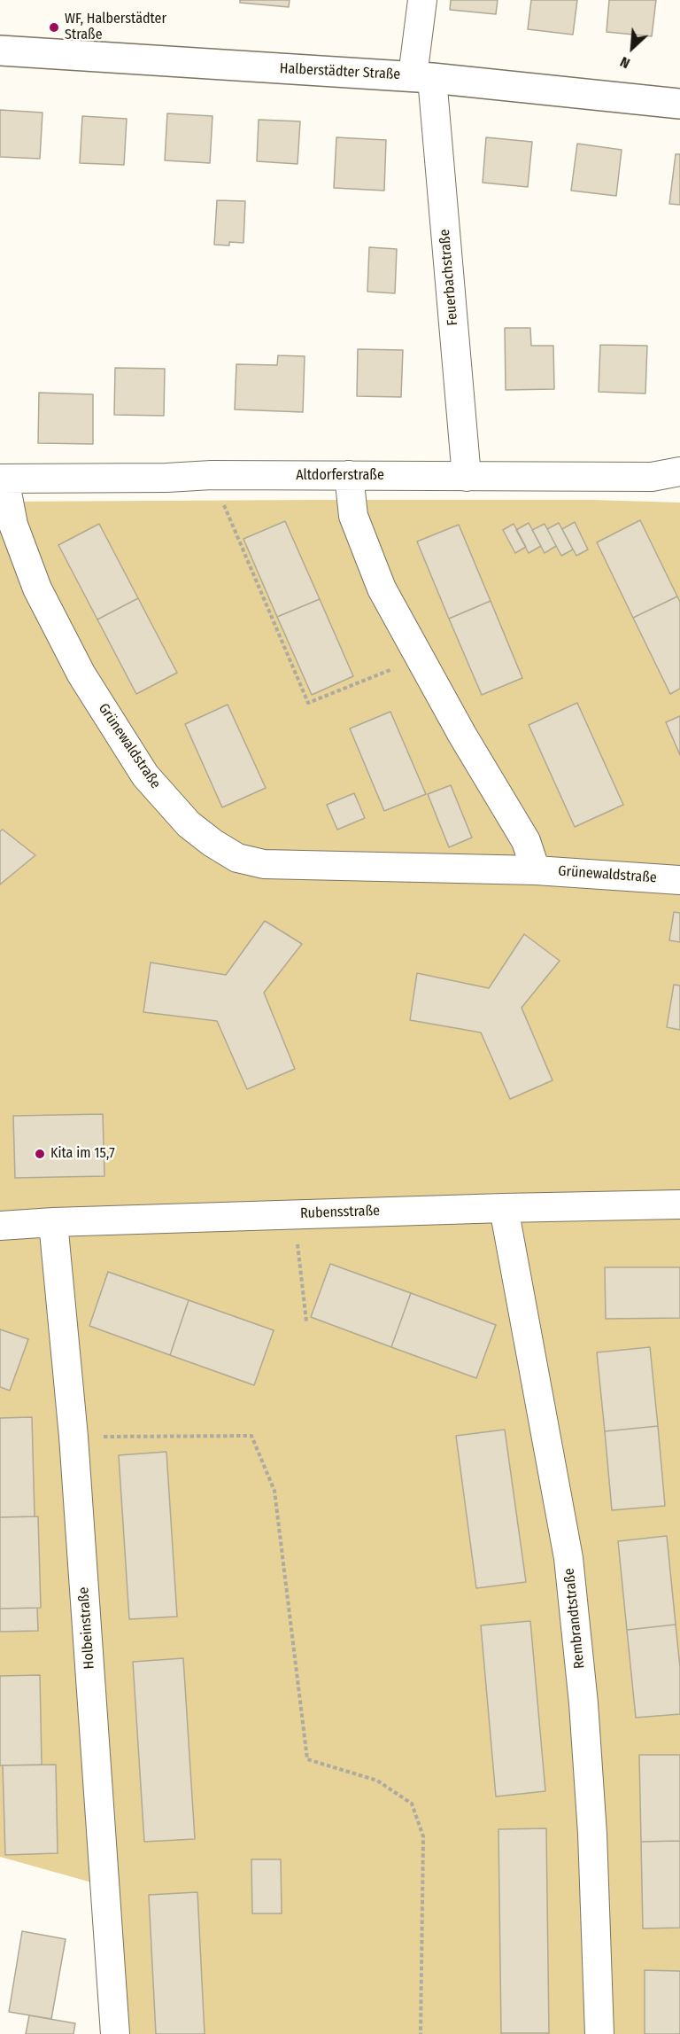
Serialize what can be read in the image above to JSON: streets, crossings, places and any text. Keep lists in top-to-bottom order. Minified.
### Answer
{"streets":{"main road":["Halberstädter Straße"],"street":["Feuerbachstraße","Altdorferstraße","Grünewaldstraße","Rubensstraße","Rembrandtstraße","Holbeinstraße"]},"crossings":[["Halberstädter Straße","Feuerbachstraße"],["Feuerbachstraße","Altdorferstraße"],["Altdorferstraße","Grünewaldstraße"],["Rubensstraße","Rembrandtstraße"],["Rubensstraße","Holbeinstraße"]],"places":["WF, Halberstädter Straße","Kita im 15,7"],"north":"bottom left"}
